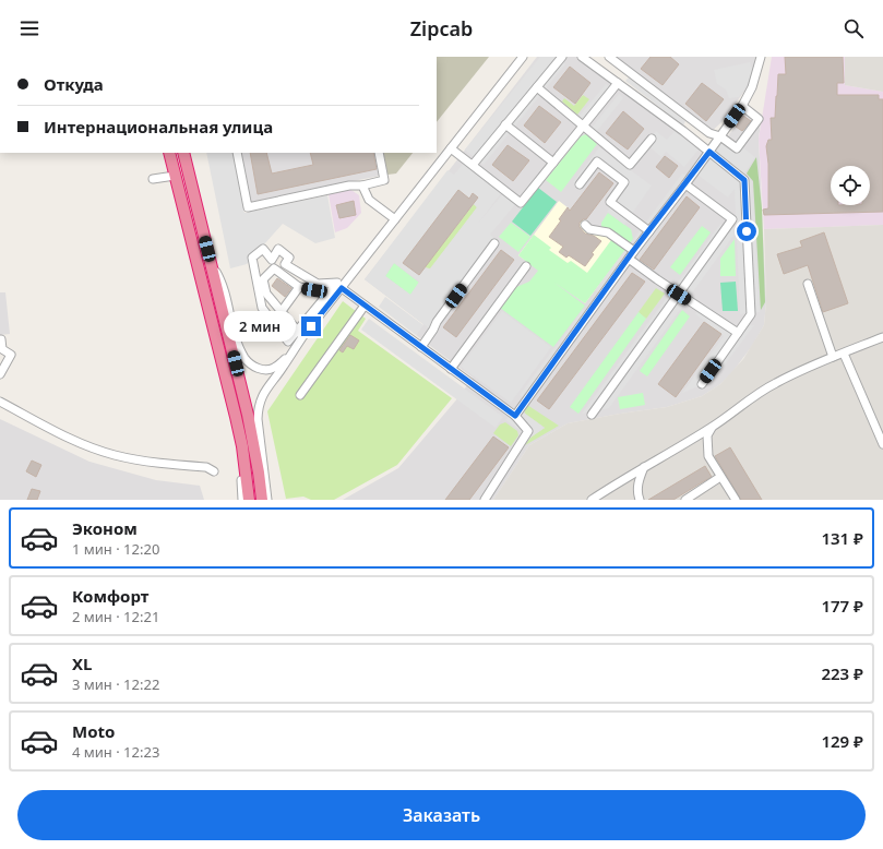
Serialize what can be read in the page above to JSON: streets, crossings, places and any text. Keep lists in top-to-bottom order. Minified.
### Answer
{"page":{"header":"Zipcab","banner":["Откуда","Интернациональная улица"],"bubble":"2 мин","list":[{"name":"Эконом","note":"1 мин · 12:20","value":"131 ₽"},{"name":"Комфорт","note":"2 мин · 12:21","value":"177 ₽"},{"name":"XL","note":"3 мин · 12:22","value":"223 ₽"},{"name":"Moto","note":"4 мин · 12:23","value":"129 ₽"}],"buttons":"Заказать"}}
